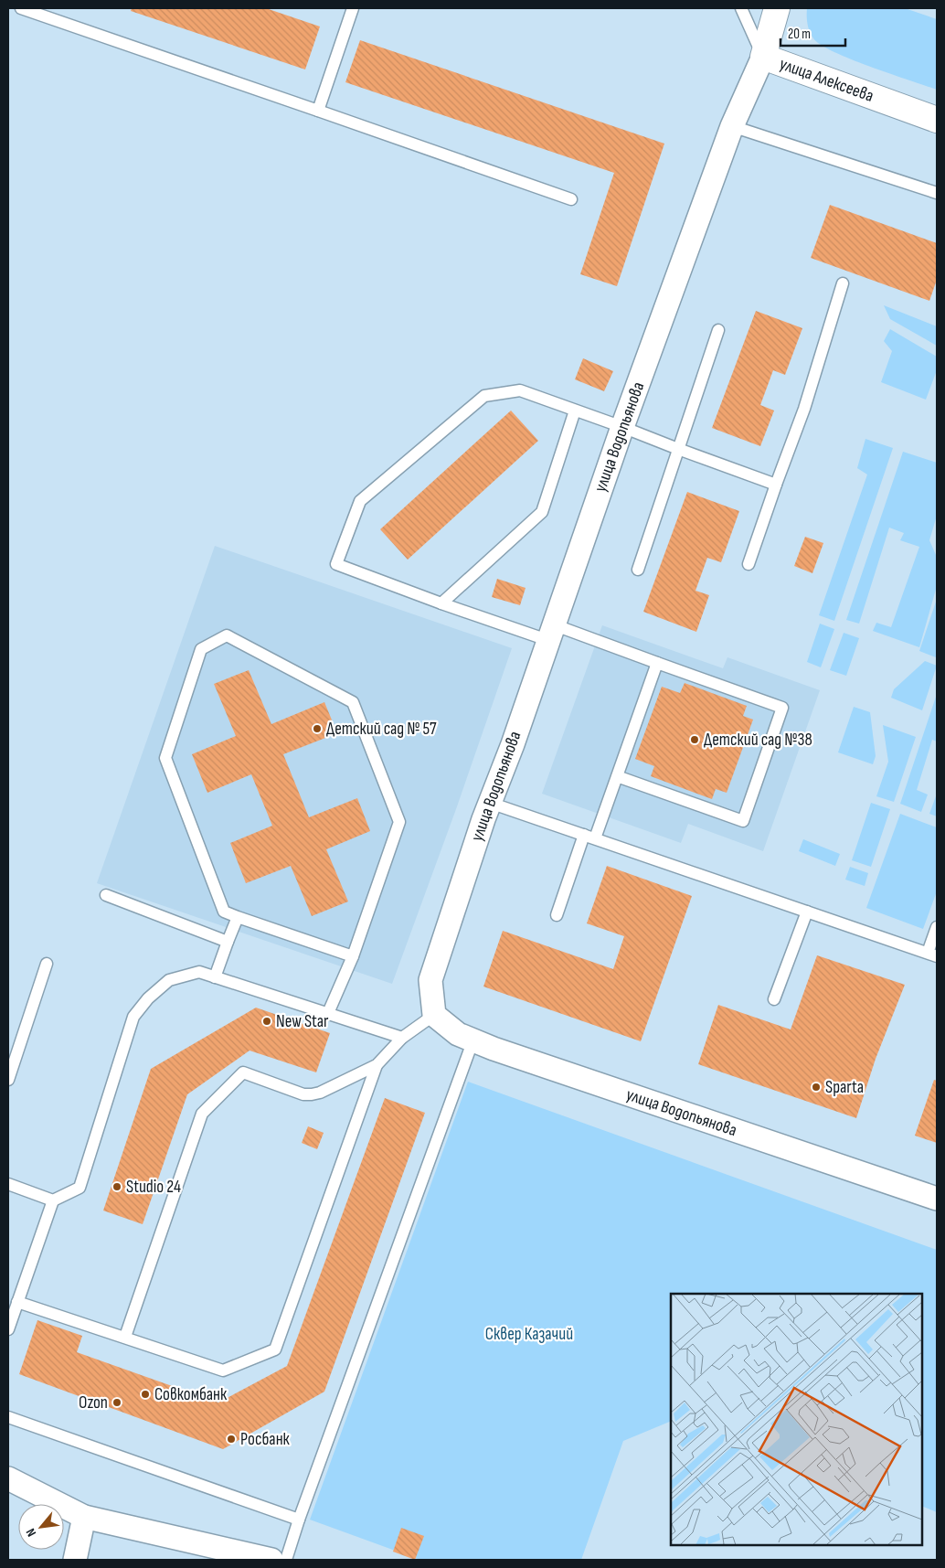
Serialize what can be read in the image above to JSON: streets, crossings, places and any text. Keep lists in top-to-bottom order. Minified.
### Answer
{"streets":{"street":["улица Алексеева","улица Водопьянова"]},"crossings":[["улица Алексеева","улица Водопьянова"]],"parks":["Сквер Казачий"],"places":["Детский сад № 57","Детский сад №38","New Star","Sparta","Studio 24","Совкомбанк","Ozon","Росбанк"],"scale_bar":"20 m","north":"bottom left"}
